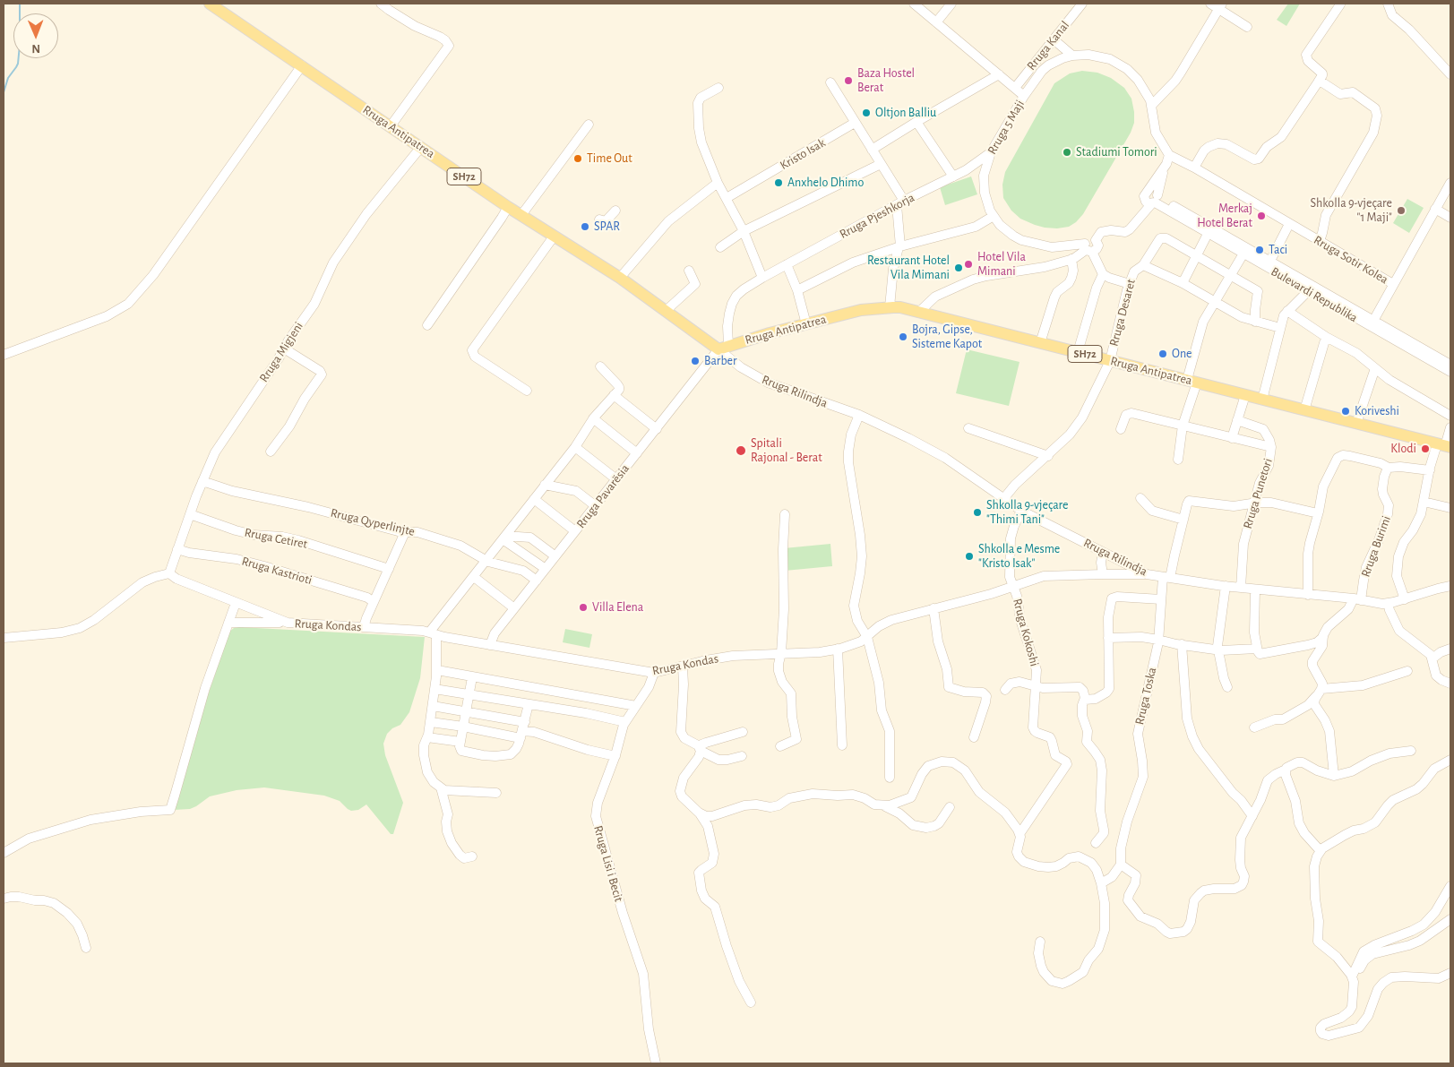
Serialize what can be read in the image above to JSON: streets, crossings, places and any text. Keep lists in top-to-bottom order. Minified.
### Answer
{"streets":{"main road":["Rruga Antipatrea","SH72"],"street":["Rruga Kanal","Rruga 5 Maji","Kristo Isak","Rruga Pjeshkorja","Rruga Sotir Kolea","Bulevardi Republika","Rruga Desaret","Rruga Migjeni","Rruga Rilindja","Rruga Punetori","Rruga Pavarësia","Rruga Qyperlinjte","Rruga Cetiret","Rruga Burimi","Rruga Kastrioti","Rruga Kondas","Rruga Kokoshi","Rruga Toska","Rruga Lisi i Becit"]},"crossings":[["Rruga Kanal","Rruga 5 Maji"],["Rruga 5 Maji","Rruga Pjeshkorja"],["Rruga 5 Maji","Rruga Sotir Kolea"],["Rruga Antipatrea","Rruga Pjeshkorja"],["Rruga Antipatrea","Rruga Desaret"],["Rruga Antipatrea","Rruga Migjeni"],["Rruga Antipatrea","Rruga Rilindja"],["Rruga Antipatrea","Rruga Pavarësia"],["Rruga Pjeshkorja","Rruga Rilindja"],["Rruga Pjeshkorja","Rruga Pavarësia"],["Rruga Desaret","Rruga Rilindja"],["Rruga Migjeni","Rruga Qyperlinjte"],["Rruga Migjeni","Rruga Cetiret"],["Rruga Migjeni","Rruga Kastrioti"],["Rruga Migjeni","Rruga Kondas"],["Rruga Rilindja","Rruga Punetori"],["Rruga Rilindja","Rruga Pavarësia"],["Rruga Rilindja","Rruga Burimi"],["Rruga Rilindja","Rruga Kondas"],["Rruga Rilindja","Rruga Kokoshi"],["Rruga Rilindja","Rruga Toska"],["Rruga Punetori","Rruga Toska"],["Rruga Pavarësia","Rruga Qyperlinjte"],["Rruga Pavarësia","Rruga Kondas"],["Rruga Kondas","Rruga Kokoshi"],["Rruga Kondas","Rruga Lisi i Becit"]],"places":["Baza Hostel Berat","Oltjon Balliu","Stadiumi Tomori","Time Out","Anxhelo Dhimo","Shkolla 9-vjeçare \"1 Maji\"","Merkaj Hotel Berat","SPAR","Taci","Hotel Vila Mimani","Restaurant Hotel Vila Mimani","Bojra, Gipse, Sisteme Kapot","One","Barber","Koriveshi","Klodi","Spitali Rajonal - Berat","Shkolla 9-vjeçare \"Thimi Tani\"","Shkolla e Mesme \"Kristo Isak\"","Villa Elena"],"north":"bottom"}
